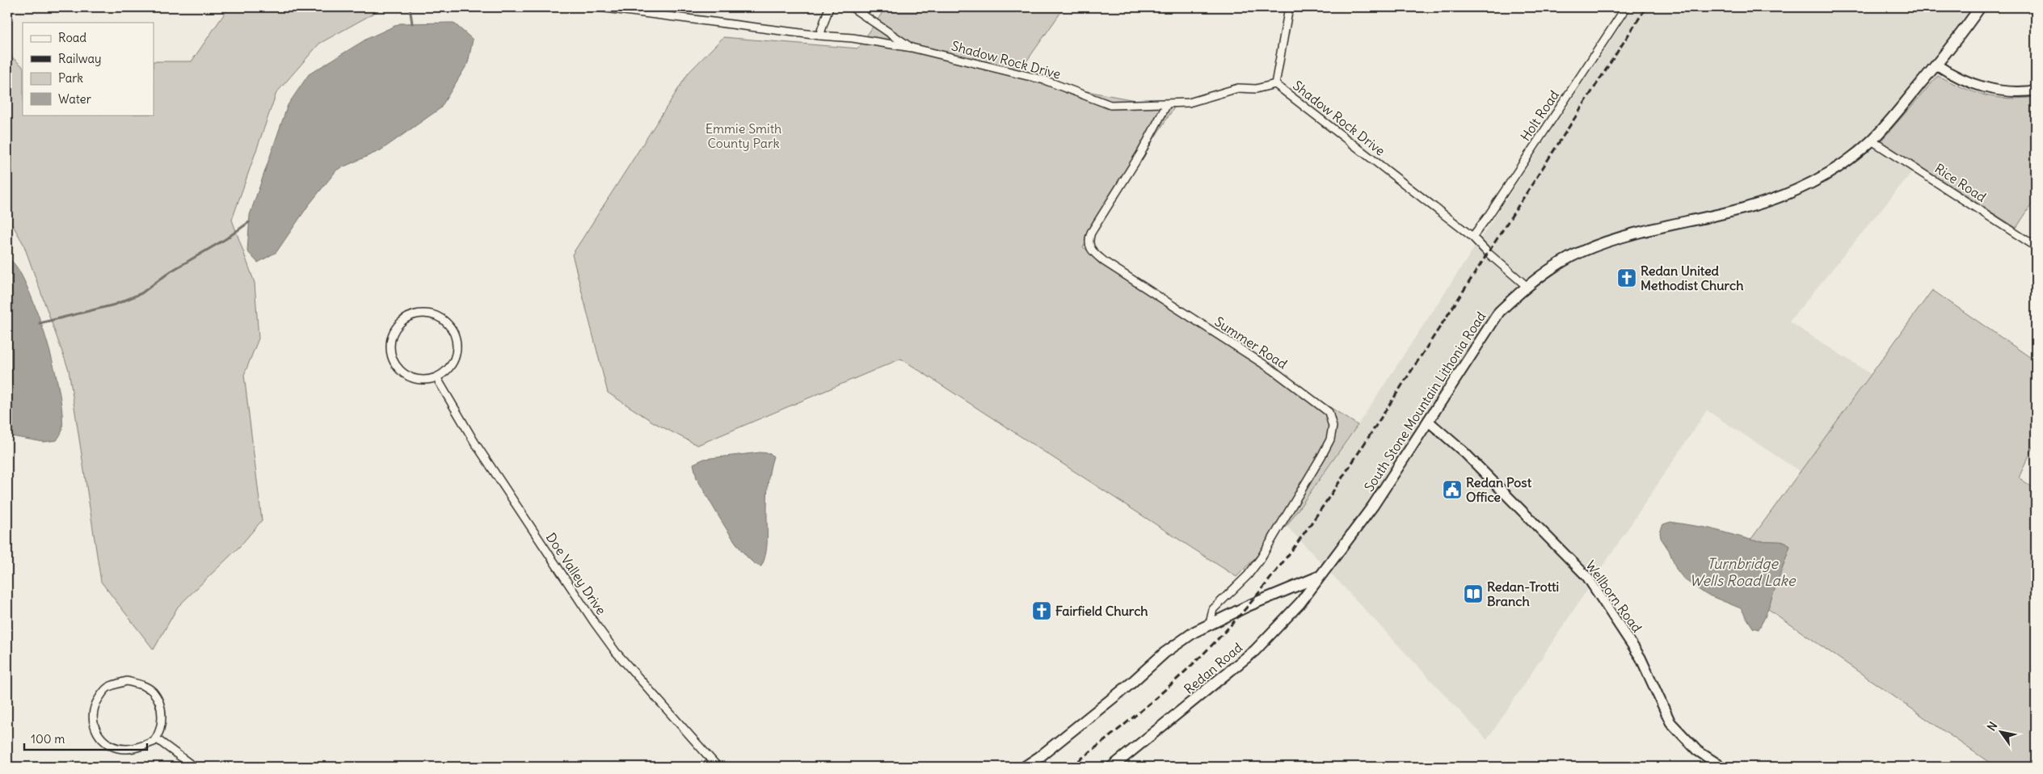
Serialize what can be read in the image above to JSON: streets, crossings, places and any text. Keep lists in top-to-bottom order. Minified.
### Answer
{"streets":{"main road":["South Stone Mountain Lithonia Road","Redan Road"],"street":["Shadow Rock Drive","Holt Road","Rice Road","Summer Road","Doe Valley Drive","Wellborn Road"]},"crossings":[["Shadow Rock Drive","Holt Road"],["Shadow Rock Drive","Summer Road"],["Shadow Rock Drive","South Stone Mountain Lithonia Road"],["Rice Road","South Stone Mountain Lithonia Road"],["Summer Road","South Stone Mountain Lithonia Road"],["South Stone Mountain Lithonia Road","Wellborn Road"],["South Stone Mountain Lithonia Road","Redan Road"]],"water":["Turnbridge Wells Road Lake"],"parks":["Emmie Smith County Park"],"places":{"church":["Redan United Methodist Church","Fairfield Church"],"public building":["Redan Post Office"],"library":["Redan-Trotti Branch"]},"legend":["Road","Railway","Park","Water"],"scale_bar":"100 m","north":"top left"}
